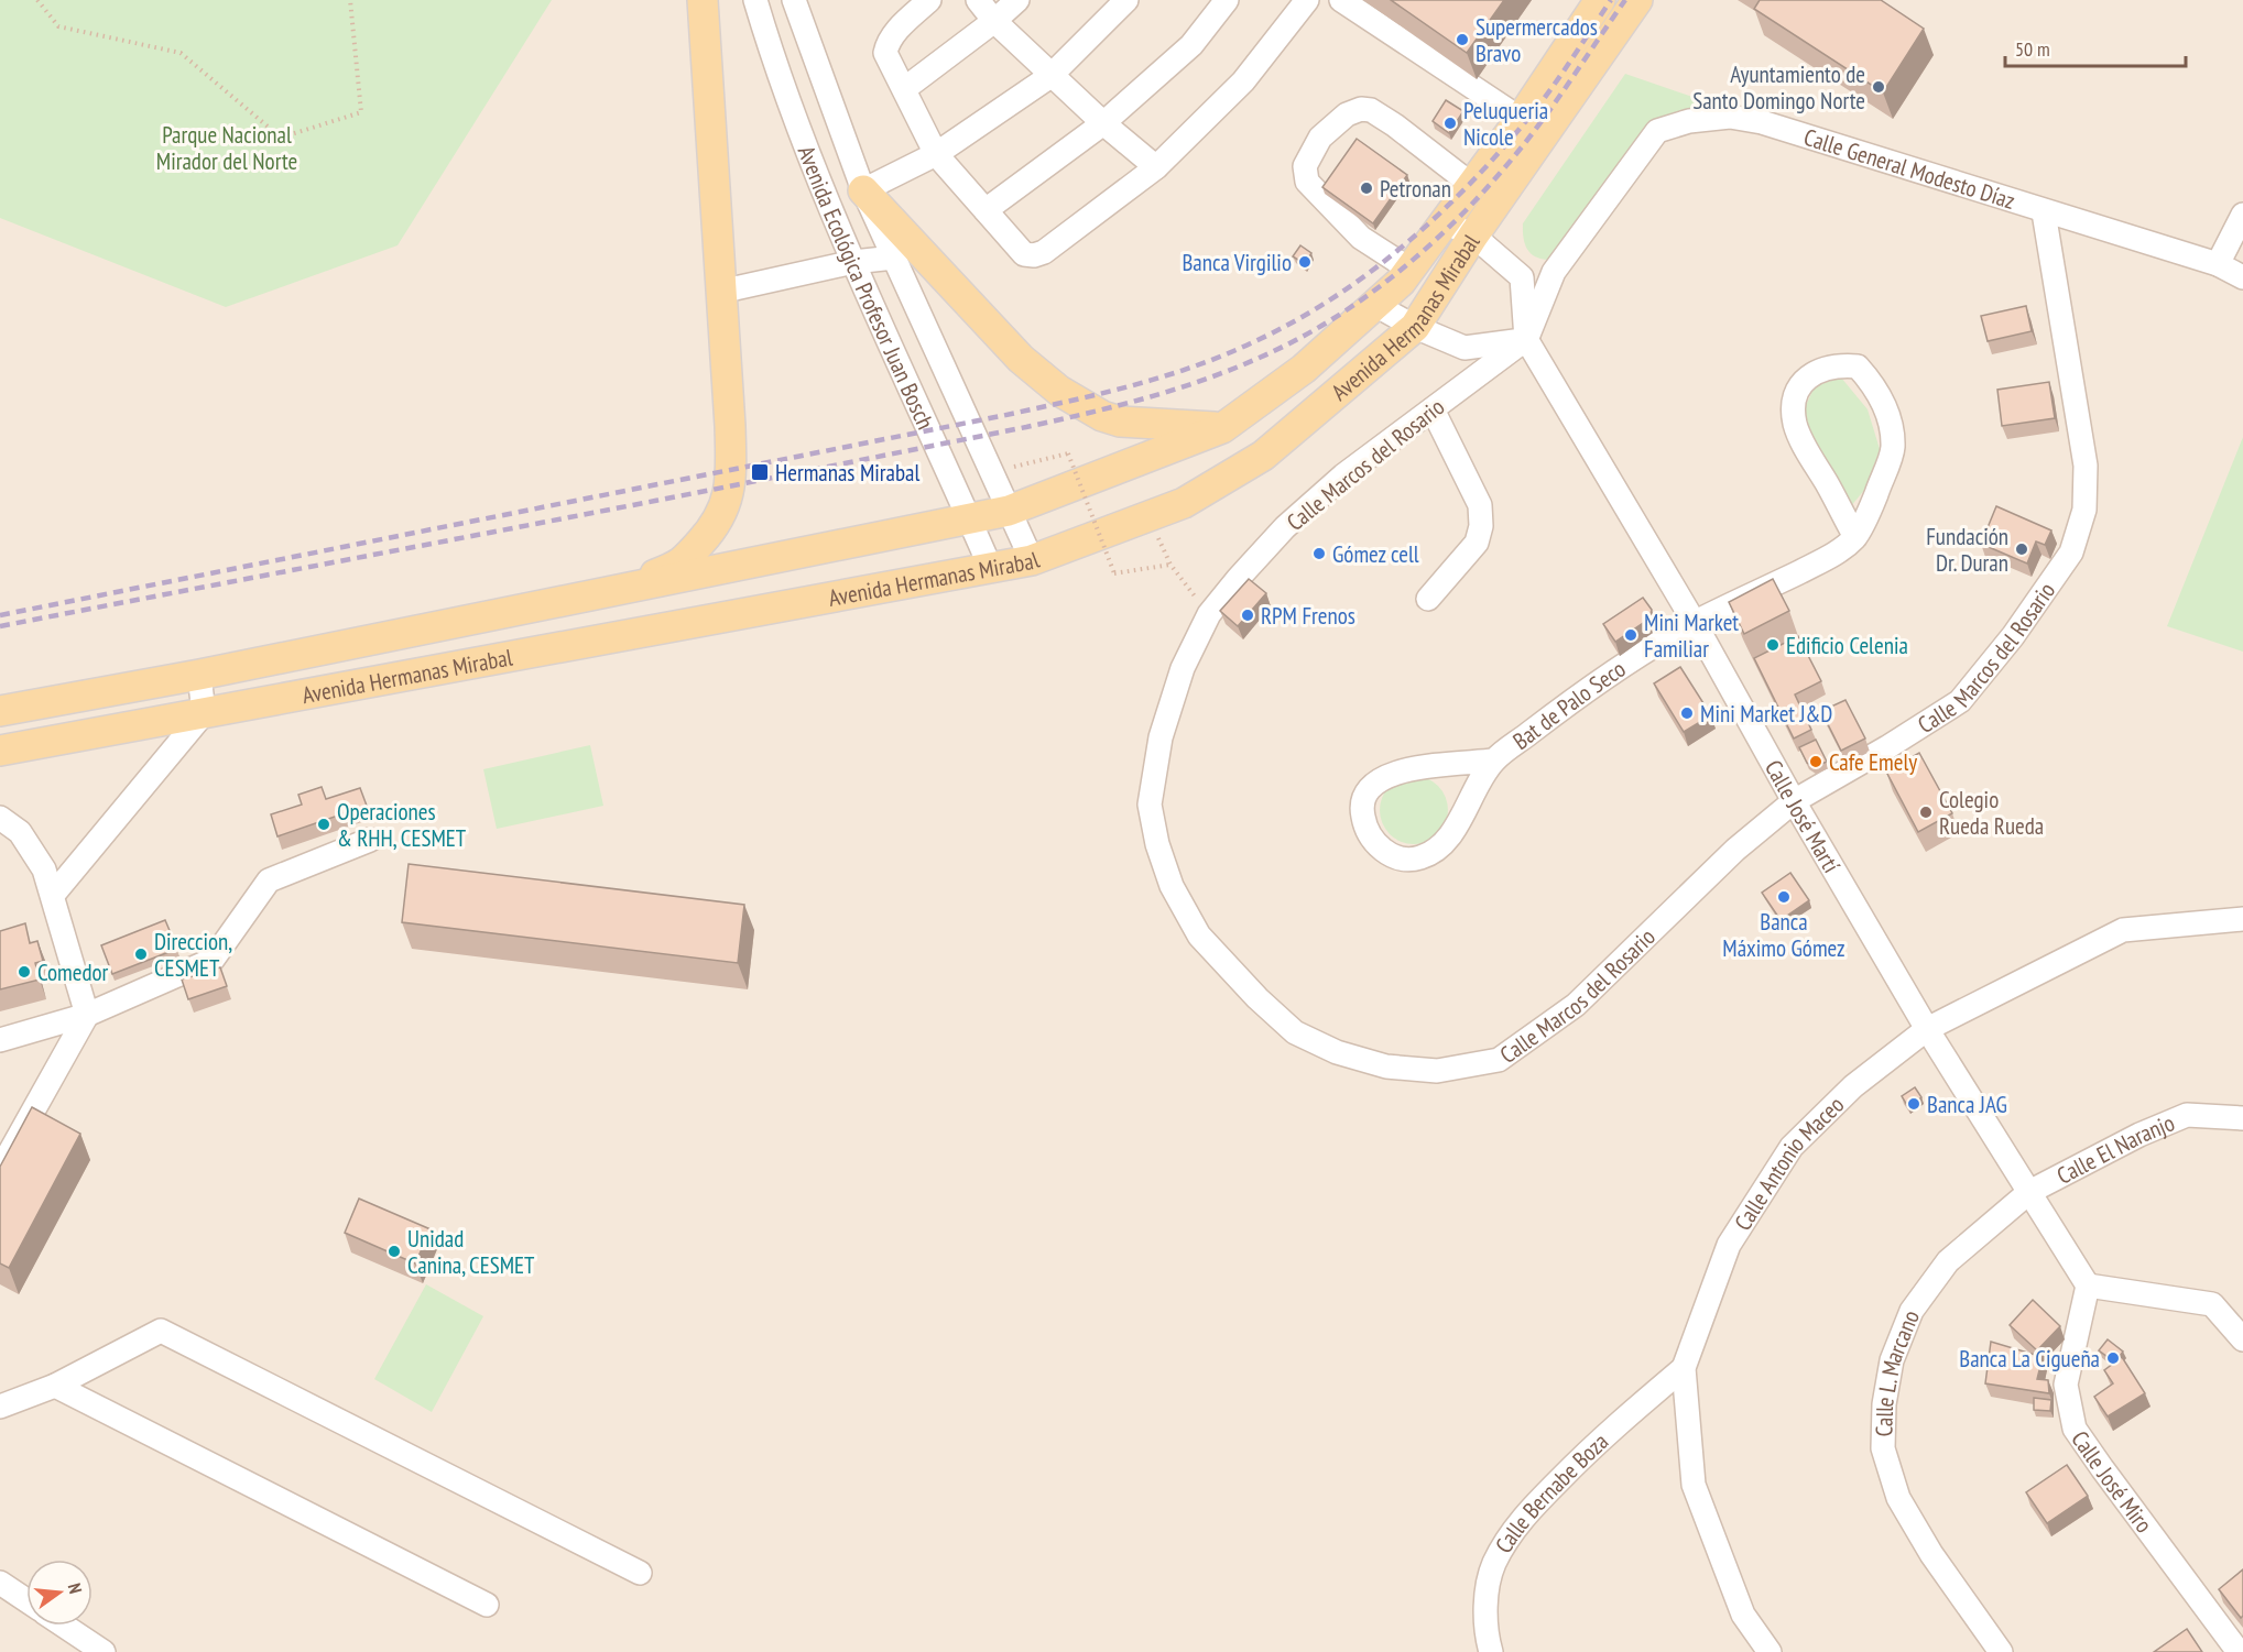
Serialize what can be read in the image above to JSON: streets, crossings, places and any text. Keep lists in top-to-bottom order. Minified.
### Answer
{"streets":{"main road":["Avenida Hermanas Mirabal"],"street":["Calle General Modesto Díaz","Avenida Ecológica Profesor Juan Bosch","Calle Marcos del Rosario","Bat de Palo Seco","Calle José Martí","Calle El Naranjo","Calle Antonio Maceo","Calle L. Marcano","Calle José Miro","Calle Bernabe Boza"]},"crossings":[["Calle General Modesto Díaz","Calle Marcos del Rosario"],["Calle General Modesto Díaz","Calle José Martí"],["Avenida Ecológica Profesor Juan Bosch","Avenida Hermanas Mirabal"],["Calle Marcos del Rosario","Calle José Martí"],["Bat de Palo Seco","Calle José Martí"],["Calle José Martí","Calle El Naranjo"],["Calle José Martí","Calle Antonio Maceo"],["Calle José Martí","Calle L. Marcano"],["Calle José Martí","Calle José Miro"],["Calle El Naranjo","Calle L. Marcano"],["Calle Antonio Maceo","Calle Bernabe Boza"]],"parks":["Parque Nacional Mirador del Norte"],"places":{"other":["Supermercados Bravo","Ayuntamiento de Santo Domingo Norte","Peluqueria Nicole","Petronan","Banca Virgilio","Fundación Dr. Duran","Gómez cell","RPM Frenos","Mini Market Familiar","Edificio Celenia","Mini Market J&D","Cafe Emely","Colegio Rueda Rueda","Operaciones & RHH, CESMET","Banca Máximo Gómez","Direccion, CESMET","Comedor","Banca JAG","Unidad Canina, CESMET","Banca La Cigueña"],"transit":["Hermanas Mirabal"]},"scale_bar":"50 m","north":"right"}
